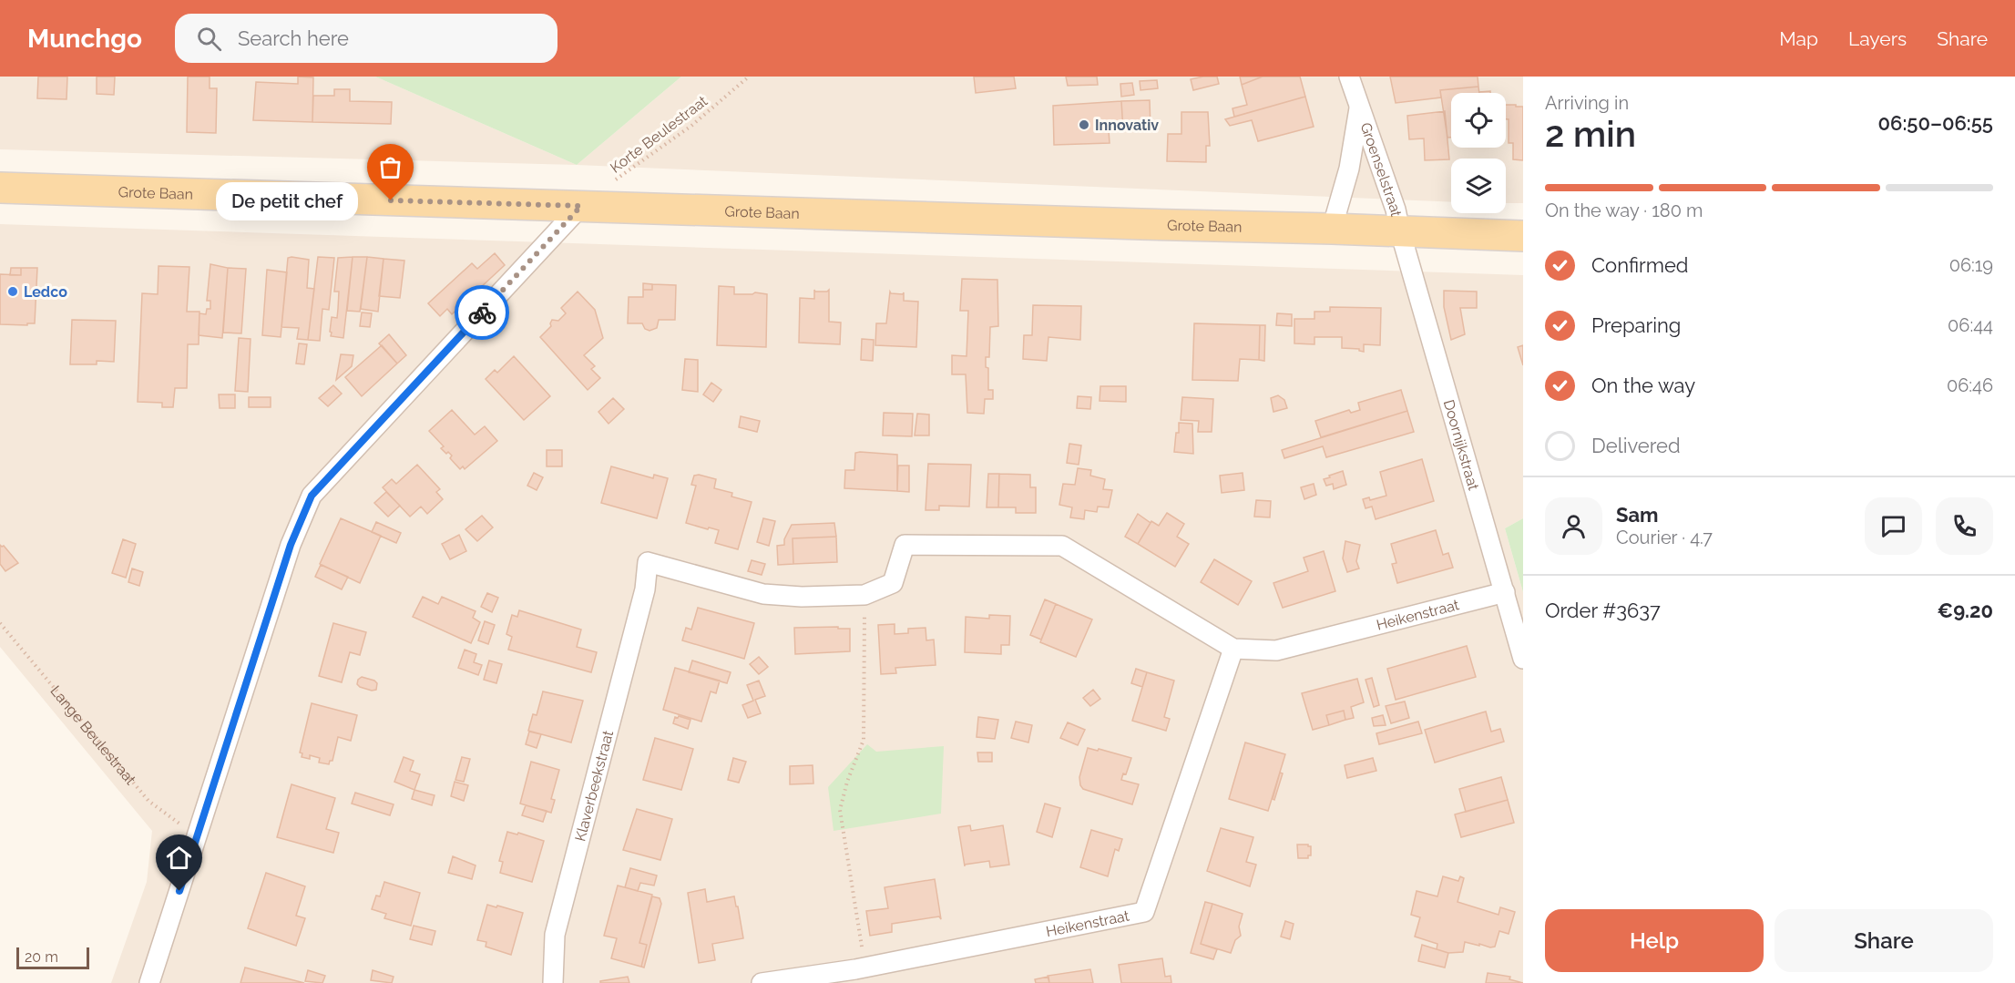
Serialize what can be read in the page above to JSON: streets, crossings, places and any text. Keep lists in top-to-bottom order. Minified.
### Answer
{"streets":{"main road":["Grote Baan"],"street":["Groenselstraat","Doornijkstraat","Heikenstraat","Klaverbeekstraat"],"path":["Korte Beulestraat","Lange Beulestraat"]},"crossings":[["Groenselstraat","Grote Baan"],["Groenselstraat","Doornijkstraat"],["Grote Baan","Doornijkstraat"],["Doornijkstraat","Heikenstraat"],["Heikenstraat","Klaverbeekstraat"]],"places":["Innovativ","De petit chef","Ledco"],"scale_bar":"20 m","page":{"header":"Munchgo","search":"Search here","nav":["Map","Layers","Share"],"heading":["2 min","Arriving in","06:50–06:55"],"panel":["Sam","Courier · 4.7","Order #3637","€9.20"],"bar":"On the way · 180 m","bubble":"De petit chef","list":[["Confirmed","06:19"],["Preparing","06:44"],["On the way","06:46"],"Delivered"],"buttons":["Help","Share"],"scale":"20 m"}}
